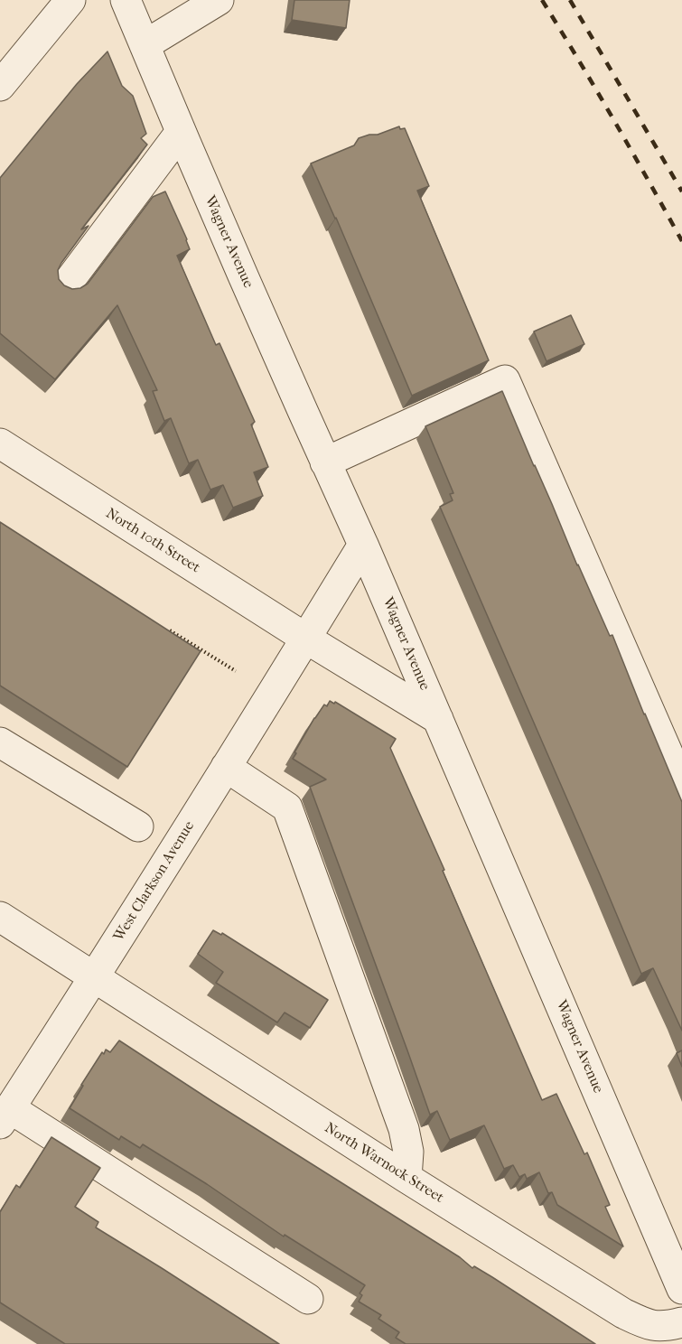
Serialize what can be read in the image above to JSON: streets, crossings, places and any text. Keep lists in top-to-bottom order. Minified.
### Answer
{"streets":{"street":["Wagner Avenue","North 10th Street","West Clarkson Avenue","North Warnock Street"]},"crossings":[["Wagner Avenue","North 10th Street"],["North 10th Street","West Clarkson Avenue"],["West Clarkson Avenue","North Warnock Street"]]}
